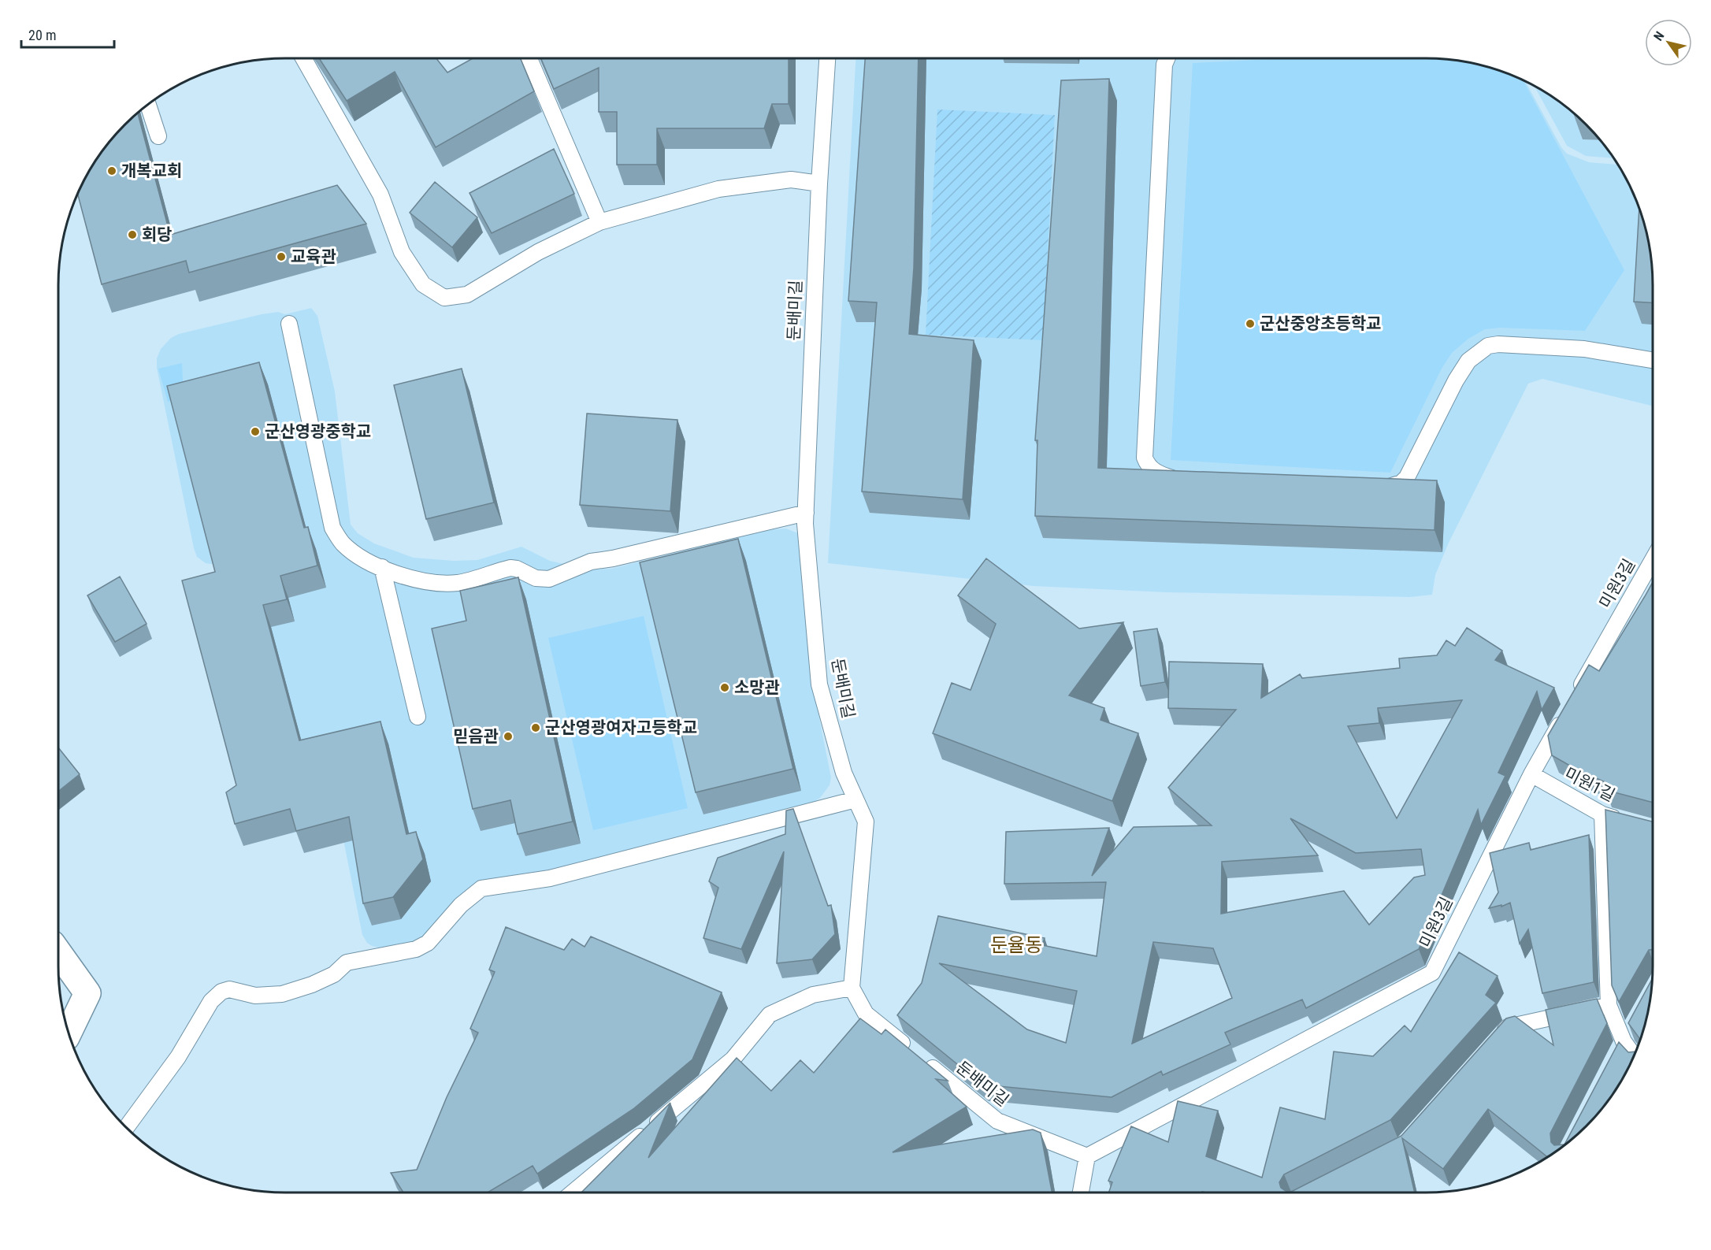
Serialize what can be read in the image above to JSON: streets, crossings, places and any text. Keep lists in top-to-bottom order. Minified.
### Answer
{"streets":{"lane":["둔배미길","미원3길","미원1길"]},"crossings":[["둔배미길","미원3길"],["미원3길","미원1길"]],"districts":["둔율동"],"places":["개복교회","회당","교육관","군산중앙초등학교","군산영광중학교","소망관","군산영광여자고등학교","믿음관"],"scale_bar":"20 m","north":"top left"}
